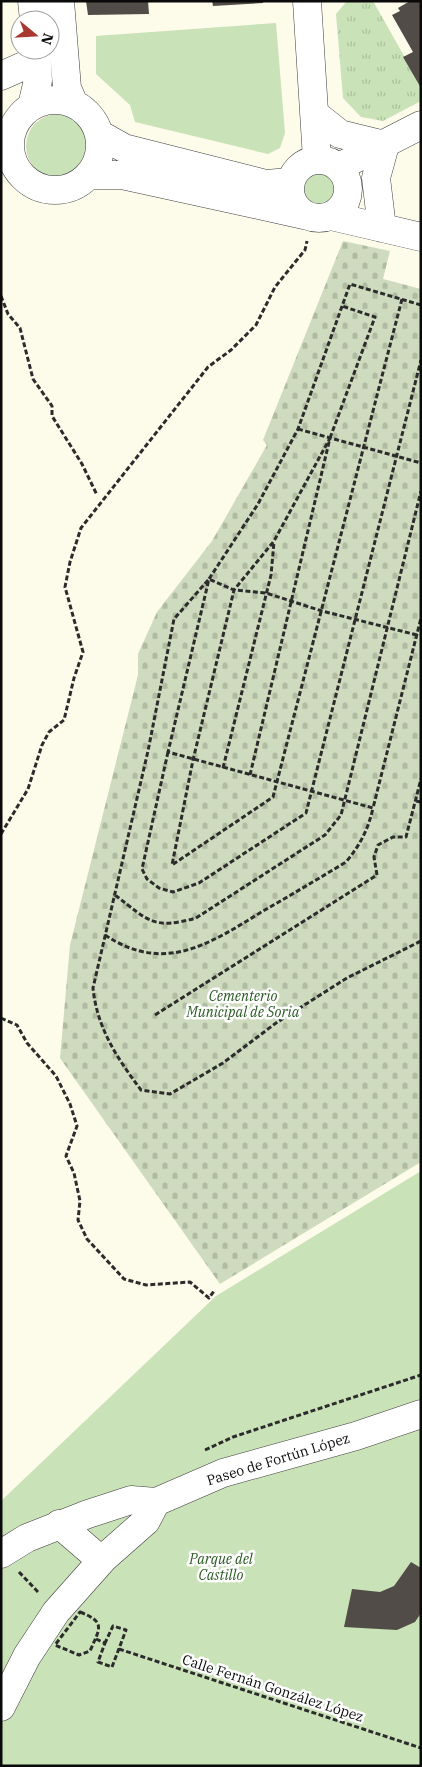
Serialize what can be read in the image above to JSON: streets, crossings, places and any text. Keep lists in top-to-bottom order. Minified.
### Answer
{"streets":{"street":["Paseo de Fortún López"],"path":["Calle Fernán González López"]},"parks":["Cementerio Municipal de Soria","Parque del Castillo"],"north":"right"}
